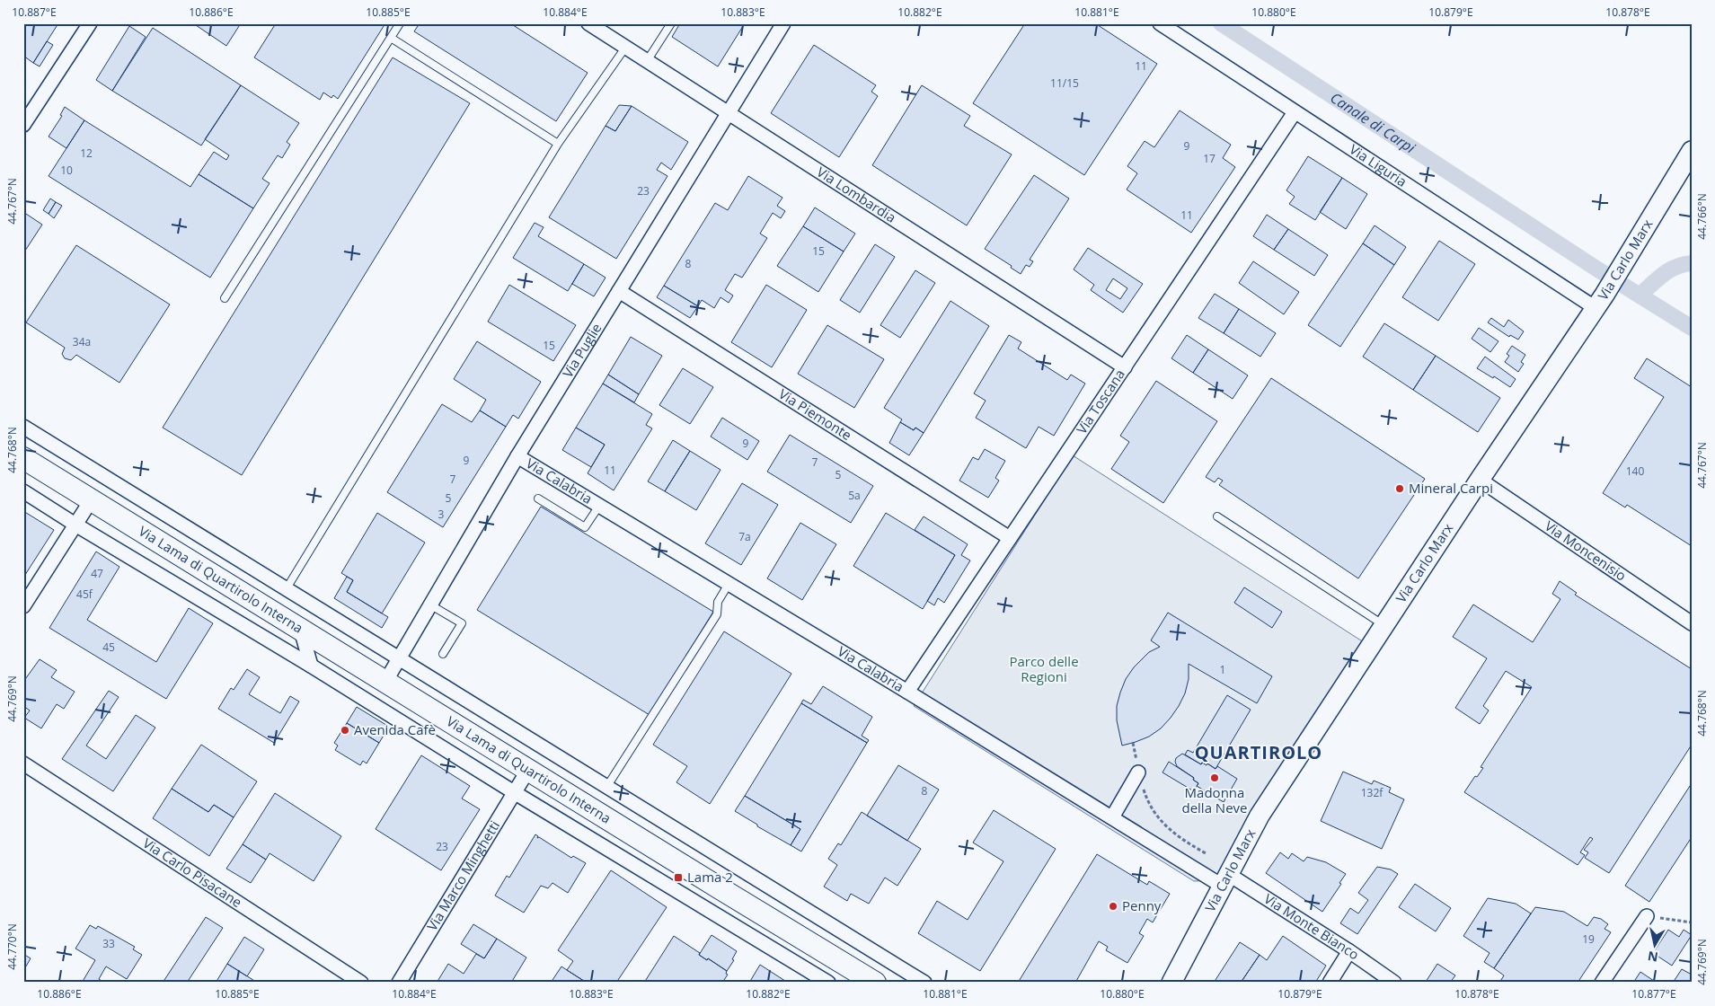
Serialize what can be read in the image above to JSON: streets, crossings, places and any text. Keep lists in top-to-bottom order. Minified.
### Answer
{"streets":{"main road":["Via Lama di Quartirolo Interna"],"street":["Via Liguria","Via Lombardia","Via Carlo Marx","Via Puglie","Via Toscana","Via Piemonte","Via Calabria","Via Moncenisio","Via Carlo Pisacane","Via Marco Minghetti","Via Monte Bianco"]},"crossings":[["Via Liguria","Via Carlo Marx"],["Via Liguria","Via Toscana"],["Via Lombardia","Via Puglie"],["Via Lombardia","Via Toscana"],["Via Carlo Marx","Via Calabria"],["Via Carlo Marx","Via Moncenisio"],["Via Carlo Marx","Via Monte Bianco"],["Via Puglie","Via Piemonte"],["Via Puglie","Via Calabria"],["Via Puglie","Via Lama di Quartirolo Interna"],["Via Toscana","Via Piemonte"],["Via Toscana","Via Calabria"],["Via Calabria","Via Monte Bianco"],["Via Lama di Quartirolo Interna","Via Marco Minghetti"]],"districts":["QUARTIROLO"],"water":["Canale di Carpi"],"parks":["Parco delle Regioni"],"places":{"other":["Mineral Carpi","Avenida Cafè","Madonna della Neve","Penny"],"transit":["Lama 2"]},"house_numbers":["11","11/15","9","12","17","10","23","11","15","8","34a","15","9","9","7","11","140","5","7","5a","5","3","7a","47","45f","45","1","8","132f","23","19","33"],"north":"bottom","coordinates":["10.887°E","10.886°E","10.885°E","10.884°E","10.883°E","10.882°E","10.881°E","10.880°E","10.879°E","10.878°E","44.767°N","44.766°N","44.768°N","44.769°N","44.770°N","10.877°E"]}
